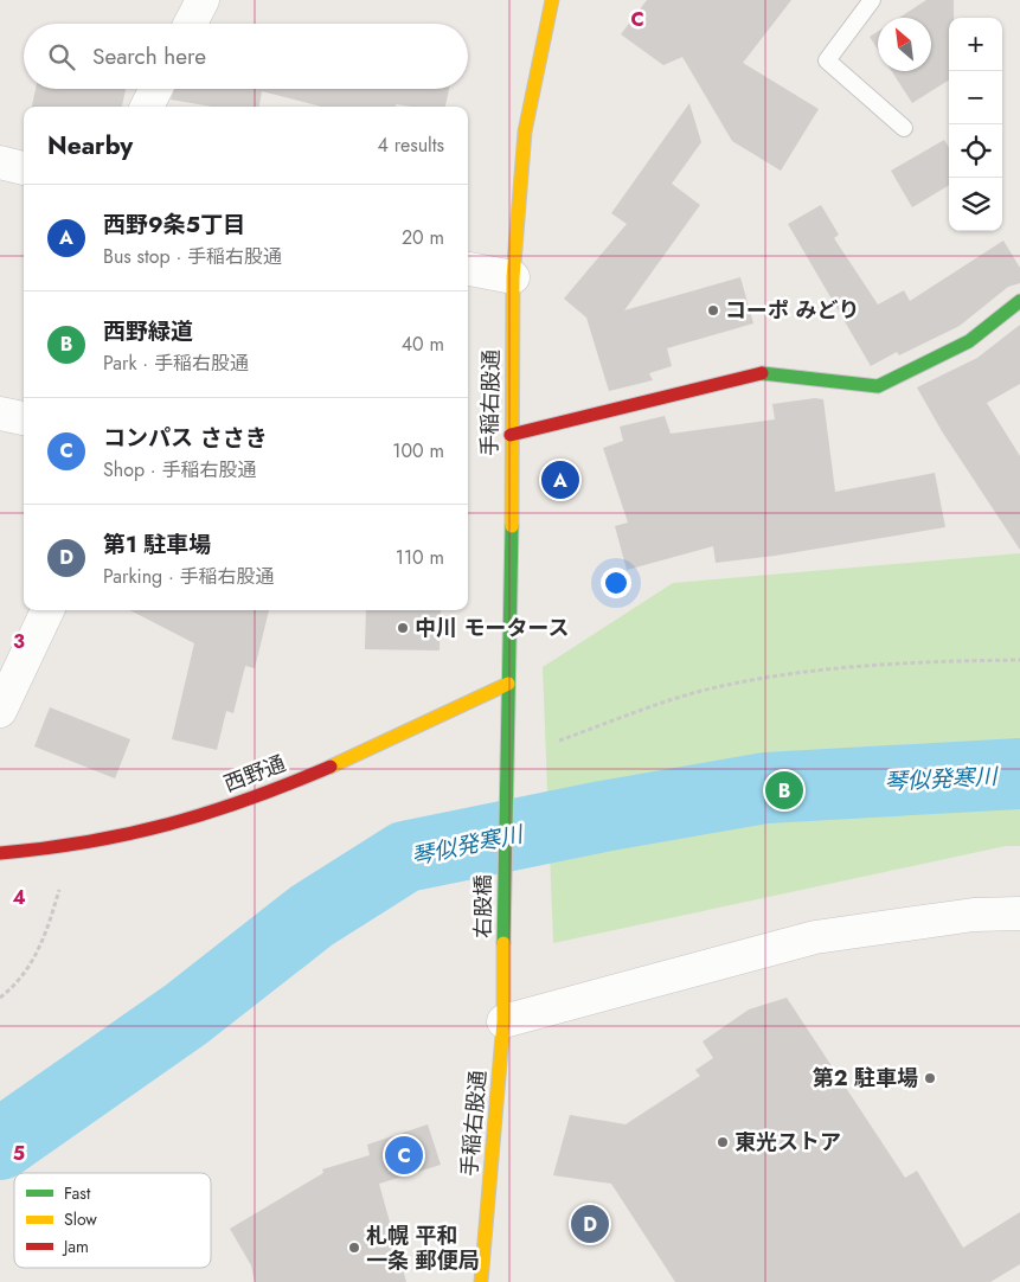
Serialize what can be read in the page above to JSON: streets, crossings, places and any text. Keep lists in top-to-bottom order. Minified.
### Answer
{"streets":{"street":["手稲右股通","西野通","右股橋"]},"crossings":[["手稲右股通","西野通"],["手稲右股通","右股橋"]],"water":["琴似発寒川"],"places":["コーポ みどり","中川 モータース","第2 駐車場","東光ストア","札幌 平和 一条 郵便局"],"legend":["Fast","Slow","Jam"],"north":"top left","page":{"map_buttons":["+","−"],"search":"Search here","heading":["Nearby","4 results"],"list":[{"mark":"A","name":"西野9条5丁目","note":"Bus stop · 手稲右股通","value":"20 m"},{"mark":"B","name":"西野緑道","note":"Park · 手稲右股通","value":"40 m"},{"mark":"C","name":"コンパス ささき","note":"Shop · 手稲右股通","value":"100 m"},{"mark":"D","name":"第1 駐車場","note":"Parking · 手稲右股通","value":"110 m"}],"pins":["A","B","C","D"]},"grid":{"columns":["C"],"rows":["3","4","5"]}}
